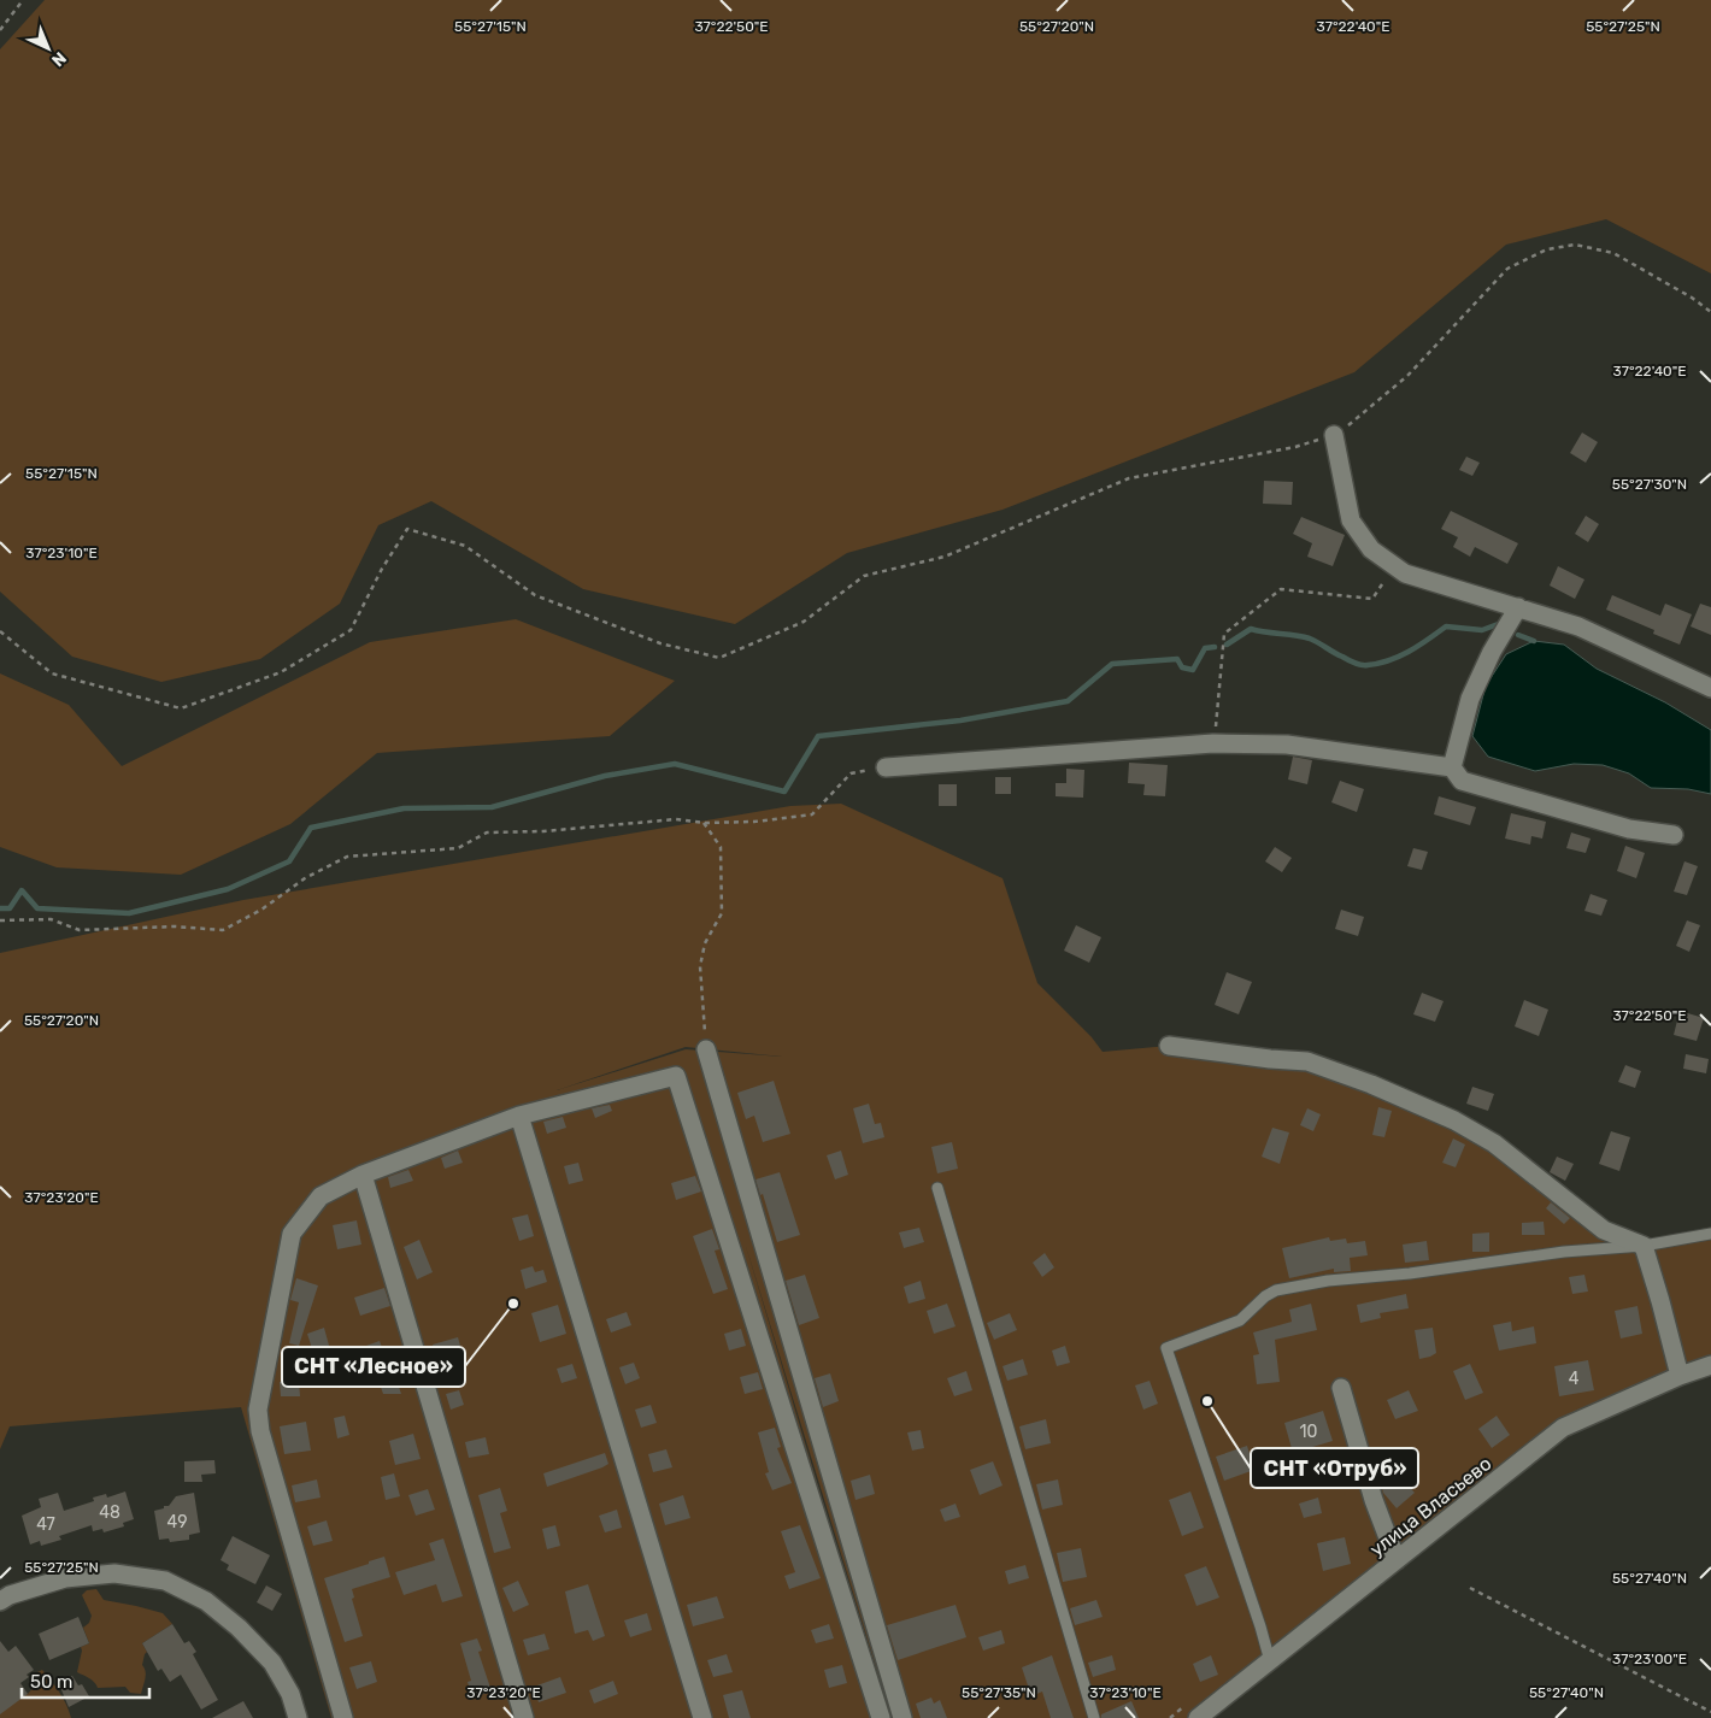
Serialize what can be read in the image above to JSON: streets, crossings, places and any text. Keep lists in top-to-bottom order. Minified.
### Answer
{"streets":{"street":["улица Власьево"]},"places":["СНТ «Лесное»","СНТ «Отруб»"],"house_numbers":["4","10","48","49","47"],"scale_bar":"50 m","north":"bottom right","coordinates":["55°27'20\"N","55°27'15\"N","55°27'25\"N","37°22'50\"E","37°22'40\"E","55°27'30\"N","37°23'10\"E","37°23'20\"E","55°27'40\"N","37°23'00\"E","55°27'35\"N"]}
